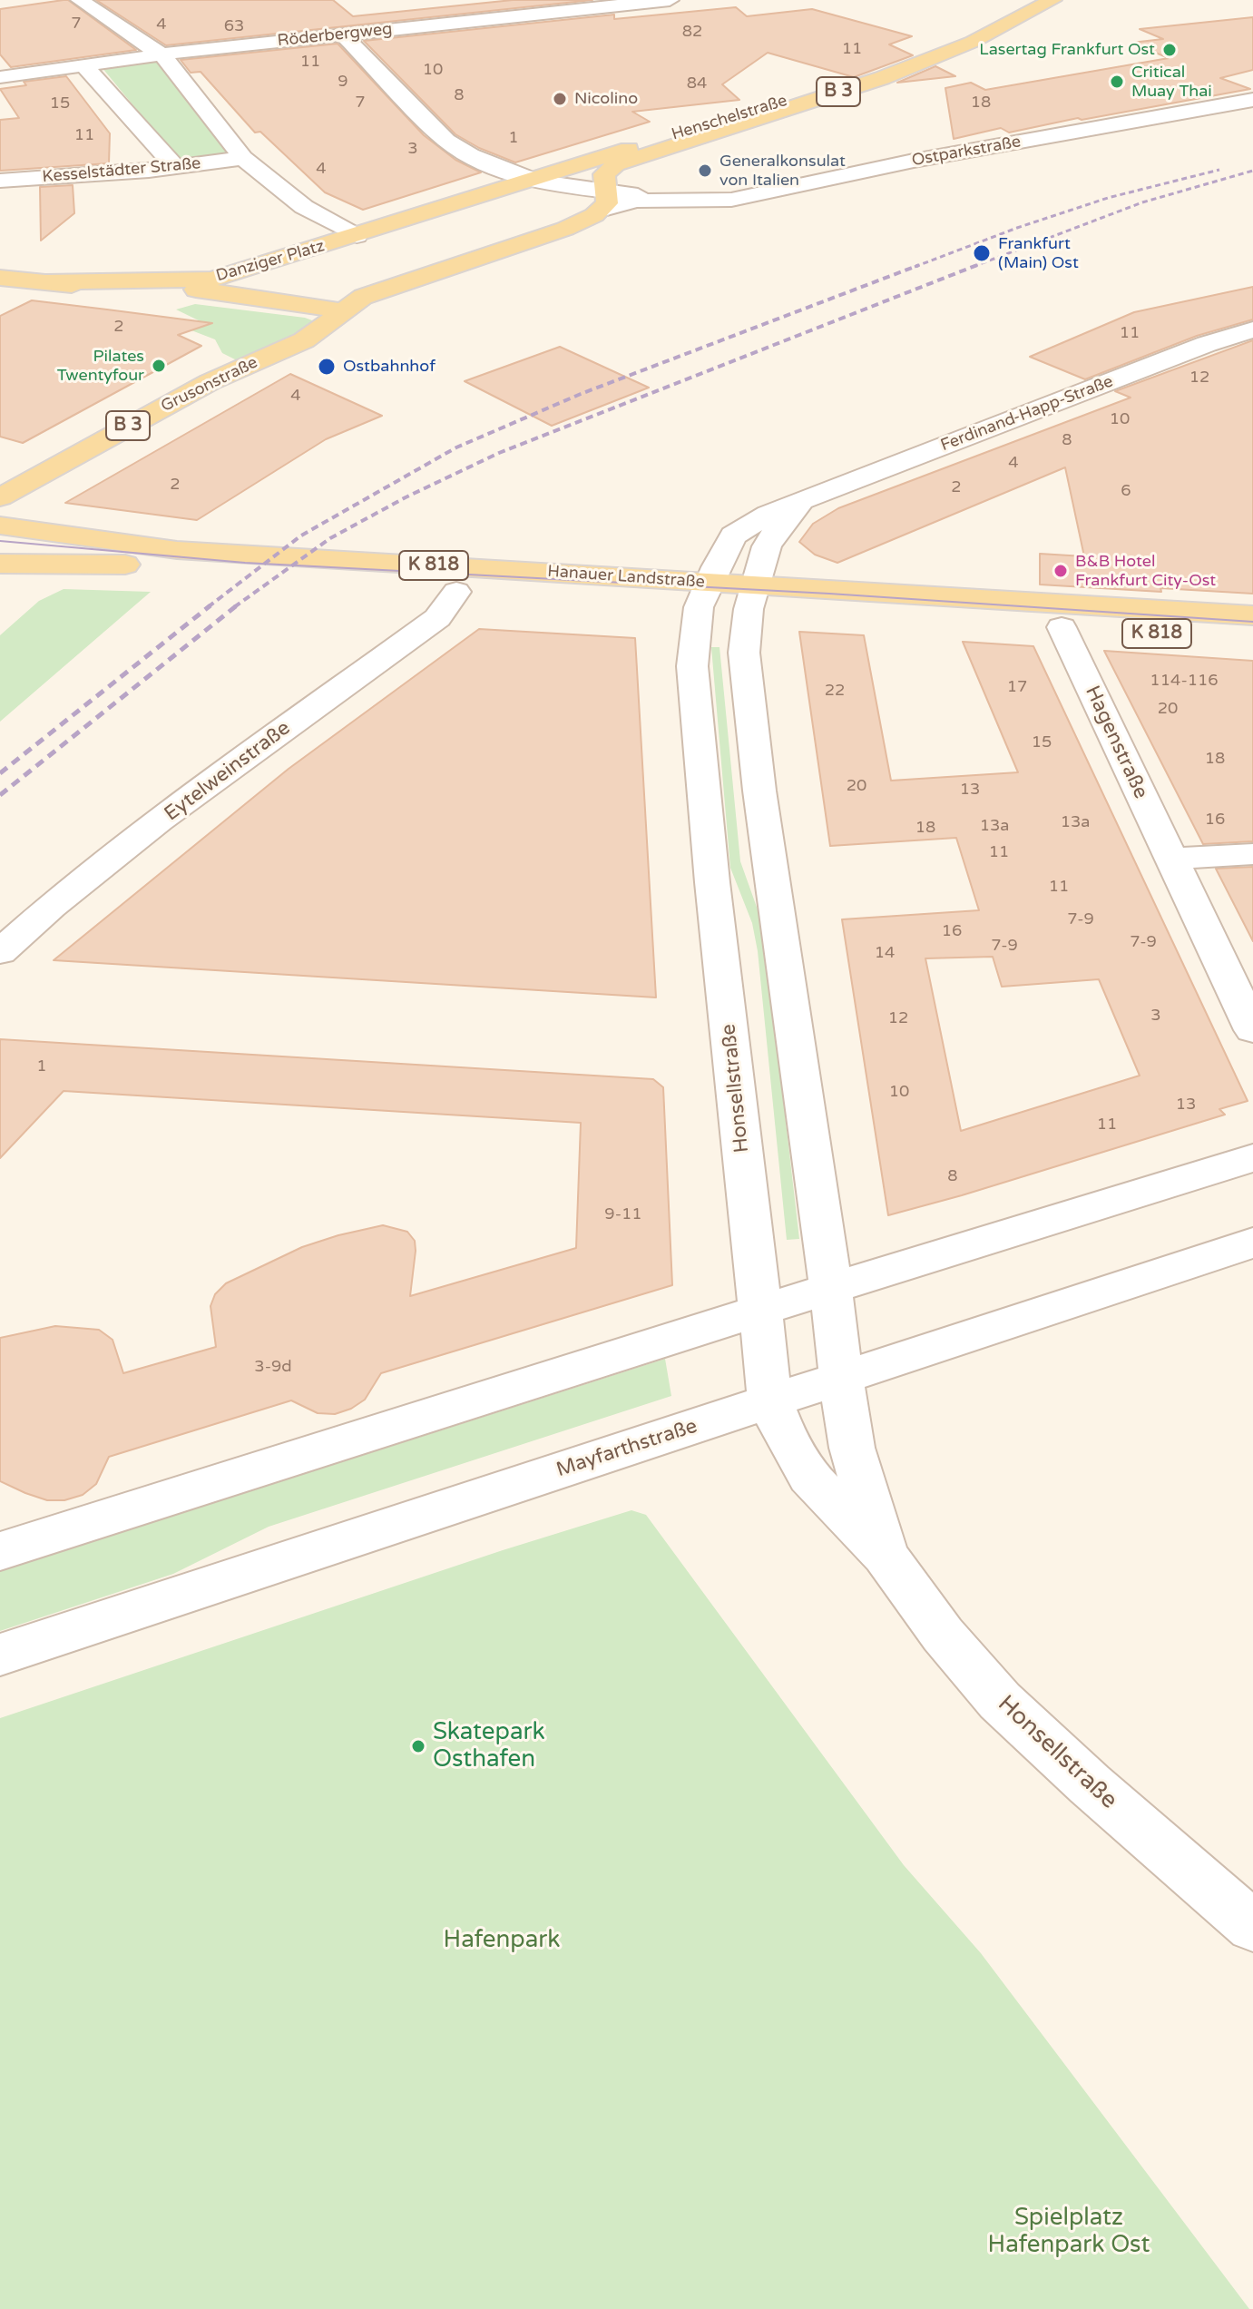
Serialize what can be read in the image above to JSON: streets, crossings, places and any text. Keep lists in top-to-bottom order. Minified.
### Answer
{"streets":{"main road":["B 3","Henschelstraße","Danziger Platz","Grusonstraße","K 818","Hanauer Landstraße"],"street":["Röderbergweg","Ostparkstraße","Kesselstädter Straße","Ferdinand-Happ-Straße","Hagenstraße","Eytelweinstraße","Honsellstraße","Mayfarthstraße"]},"crossings":[["B 3","Henschelstraße"],["B 3","Ostparkstraße"],["B 3","Danziger Platz"],["B 3","Grusonstraße"],["Henschelstraße","Ostparkstraße"],["Henschelstraße","Danziger Platz"],["Ostparkstraße","Danziger Platz"],["Danziger Platz","Grusonstraße"],["Ferdinand-Happ-Straße","Hanauer Landstraße"],["Ferdinand-Happ-Straße","Honsellstraße"],["Hanauer Landstraße","Hagenstraße"],["Hanauer Landstraße","Eytelweinstraße"],["Hanauer Landstraße","Honsellstraße"],["Honsellstraße","Mayfarthstraße"]],"parks":["Hafenpark","Spielplatz Hafenpark Ost"],"places":["Lasertag Frankfurt Ost","Critical Muay Thai","Nicolino","Generalkonsulat von Italien","Frankfurt (Main) Ost","Pilates Twentyfour","Ostbahnhof","B&B Hotel Frankfurt City-Ost","Skatepark Osthafen"],"house_numbers":["7","4","63","82","11","11","10","9","84","8","7","18","15","11","1","3","4","2","11","12","4","10","8","4","2","2","6","114-116","17","22","20","15","18","20","13","16","13a","13a","18","11","11","7-9","16","7-9","7-9","14","3","12","1","10","13","11","8","9-11","3-9d"]}
